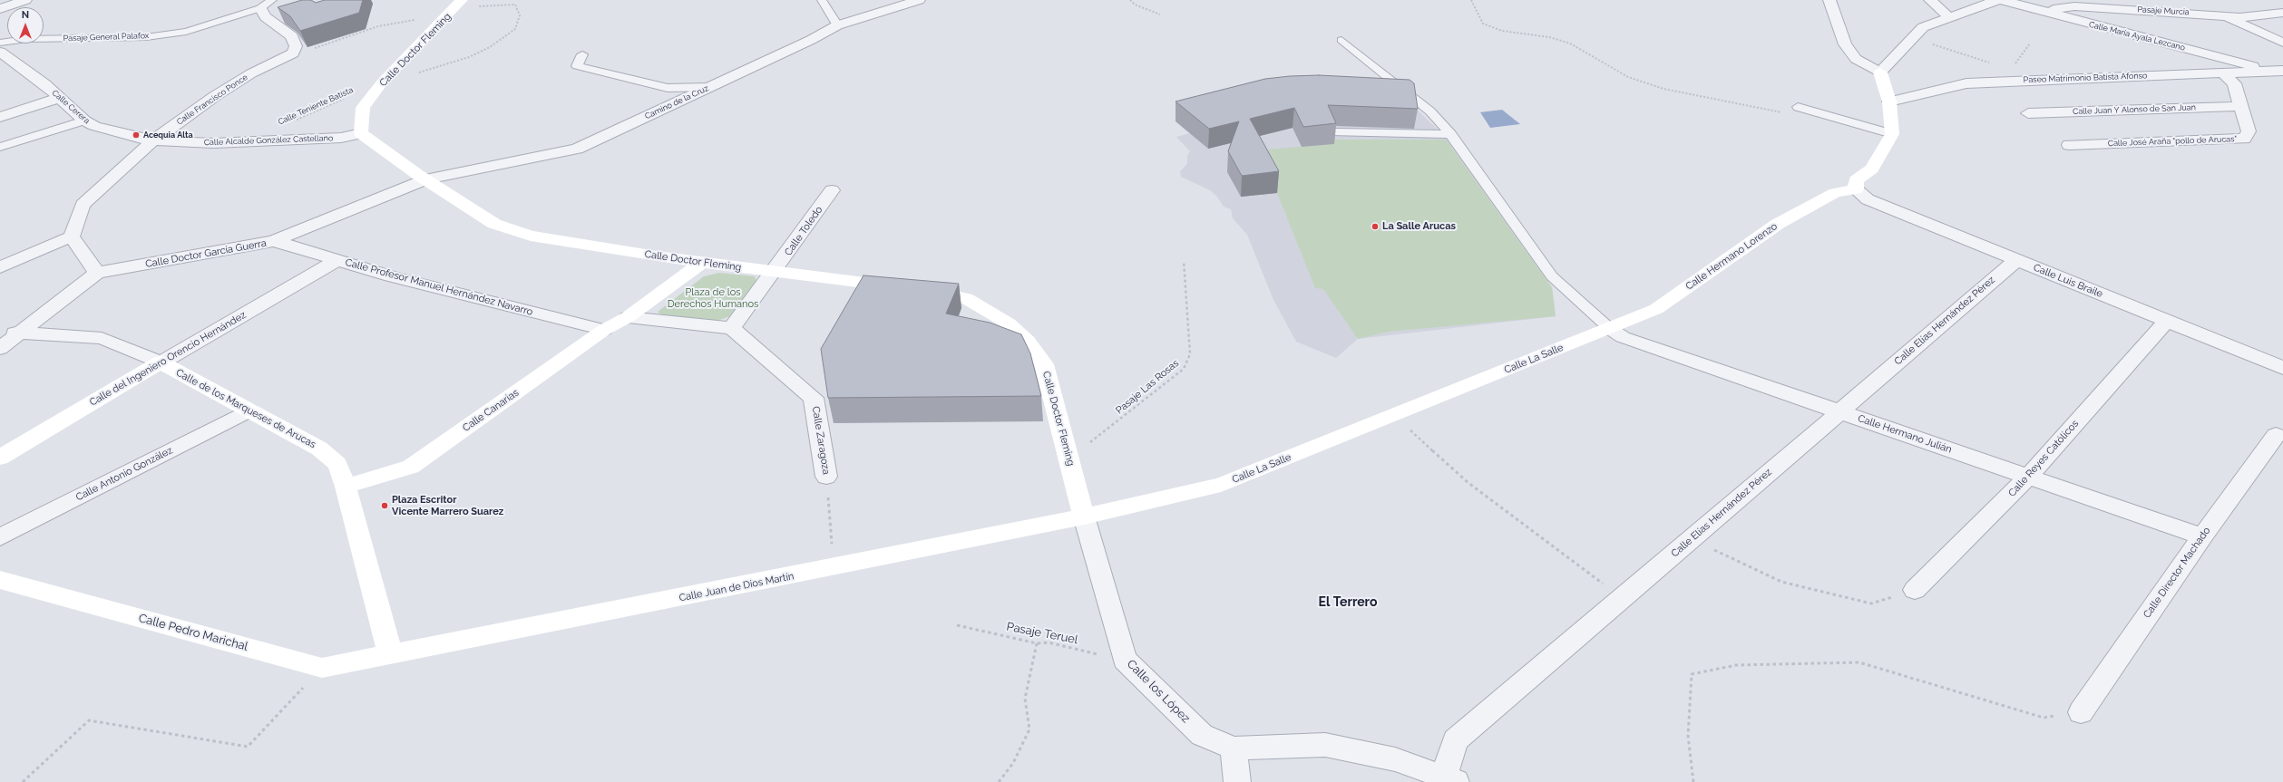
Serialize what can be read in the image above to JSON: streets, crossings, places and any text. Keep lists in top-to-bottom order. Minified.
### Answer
{"streets":{"street":["Pasaje Murcia","Calle María Ayala Lezcano","Calle Doctor Fleming","Paseo Matrimonio Batista Afonso","Calle Francisco Ponce","Camino de la Cruz","Calle Cerera","Calle Juan Y Alonso de San Juan","Calle Alcalde González Castellano","Calle José Araña \"pollo de Arucas\"","Calle Toledo","Calle Doctor García Guerra","Calle Hermano Lorenzo","Calle Luis Braile","Calle Profesor Manuel Hernández Navarro","Calle Elías Hernández Pérez","Calle del Ingeniero Orencio Hernández","Calle La Salle","Calle de los Marqueses de Arucas","Calle Canarias","Calle Hermano Julián","Calle Zaragoza","Calle Reyes Católicos","Calle Antonio González","Calle Director Machado","Calle Juan de Dios Martín","Calle Pedro Marichal","Calle los López"],"lane":["Pasaje General Palafox"],"path":["Calle Teniente Batista","Pasaje Las Rosas","Pasaje Teruel"]},"crossings":[["Pasaje Murcia","Calle María Ayala Lezcano"],["Calle María Ayala Lezcano","Paseo Matrimonio Batista Afonso"],["Calle Doctor Fleming","Camino de la Cruz"],["Calle Doctor Fleming","Calle Teniente Batista"],["Calle Doctor Fleming","Calle Alcalde González Castellano"],["Calle Doctor Fleming","Calle Toledo"],["Calle Doctor Fleming","Calle Doctor García Guerra"],["Calle Doctor Fleming","Calle La Salle"],["Calle Doctor Fleming","Pasaje Las Rosas"],["Calle Doctor Fleming","Calle Juan de Dios Martín"],["Calle Doctor Fleming","Calle los López"],["Paseo Matrimonio Batista Afonso","Calle José Araña \"pollo de Arucas\""],["Calle Francisco Ponce","Calle Cerera"],["Calle Francisco Ponce","Calle Alcalde González Castellano"],["Camino de la Cruz","Calle Doctor García Guerra"],["Calle Teniente Batista","Calle Alcalde González Castellano"],["Calle Cerera","Calle Alcalde González Castellano"],["Calle Juan Y Alonso de San Juan","Calle José Araña \"pollo de Arucas\""],["Calle Doctor García Guerra","Calle Profesor Manuel Hernández Navarro"],["Calle Doctor García Guerra","Calle de los Marqueses de Arucas"],["Calle Hermano Lorenzo","Calle Luis Braile"],["Calle Hermano Lorenzo","Calle La Salle"],["Calle Hermano Lorenzo","Calle Hermano Julián"],["Calle Luis Braile","Calle Elías Hernández Pérez"],["Calle Luis Braile","Calle Reyes Católicos"],["Calle Profesor Manuel Hernández Navarro","Calle del Ingeniero Orencio Hernández"],["Calle Profesor Manuel Hernández Navarro","Calle Canarias"],["Calle Elías Hernández Pérez","Calle Hermano Julián"],["Calle del Ingeniero Orencio Hernández","Calle de los Marqueses de Arucas"],["Calle La Salle","Calle Hermano Julián"],["Calle La Salle","Calle Juan de Dios Martín"],["Calle La Salle","Calle los López"],["Calle de los Marqueses de Arucas","Calle Canarias"],["Calle de los Marqueses de Arucas","Calle Antonio González"],["Calle de los Marqueses de Arucas","Calle Juan de Dios Martín"],["Calle de los Marqueses de Arucas","Calle Pedro Marichal"],["Calle Hermano Julián","Calle Reyes Católicos"],["Calle Hermano Julián","Calle Director Machado"],["Calle Zaragoza","Calle Juan de Dios Martín"],["Calle Juan de Dios Martín","Calle Pedro Marichal"],["Calle Juan de Dios Martín","Calle los López"],["Pasaje Teruel","Calle los López"]],"districts":["El Terrero"],"parks":["Plaza de los Derechos Humanos"],"places":["Acequia Alta","La Salle Arucas","Plaza Escritor Vicente Marrero Suarez"],"north":"top"}
